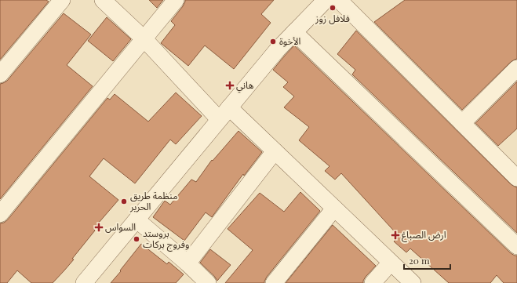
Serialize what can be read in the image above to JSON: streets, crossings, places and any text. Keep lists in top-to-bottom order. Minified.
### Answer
{"places":{"other":["فلافل زوز","الأخوة","منظمة طريق الحرير","بروستد وفروج بركات"],"health":["هاني","السواس","ارض الصباغ"]},"scale_bar":"20 m"}
